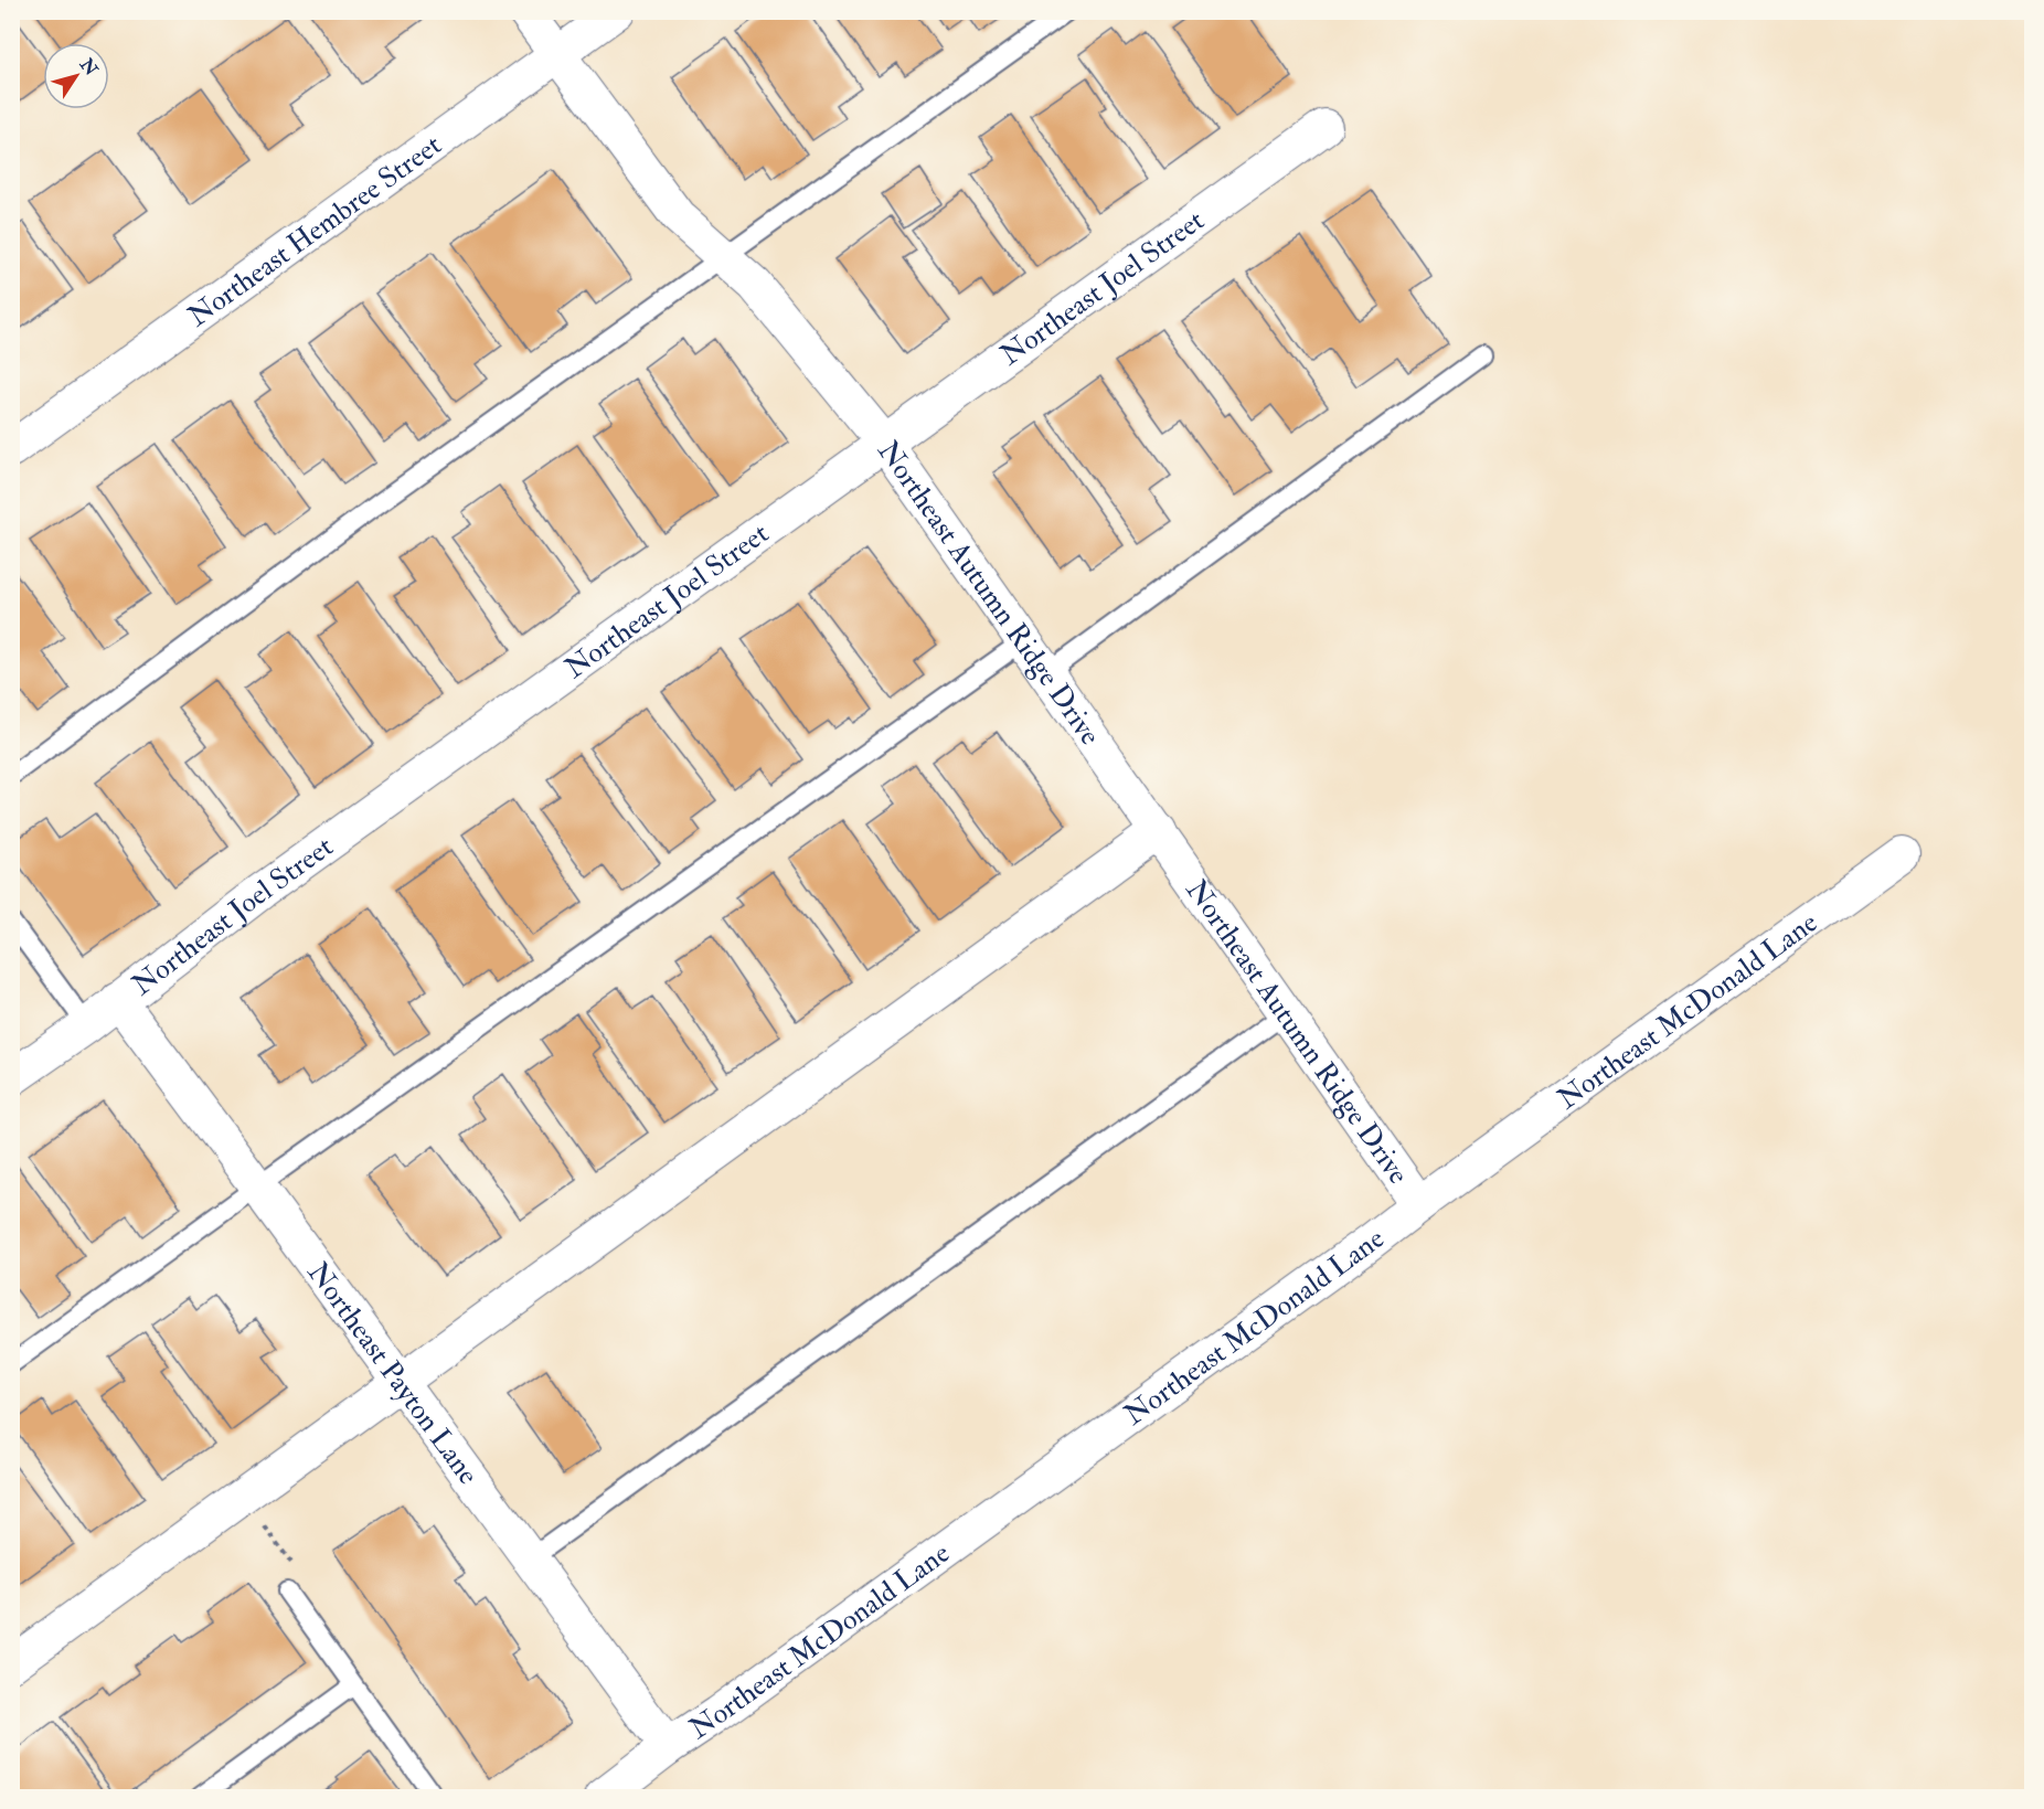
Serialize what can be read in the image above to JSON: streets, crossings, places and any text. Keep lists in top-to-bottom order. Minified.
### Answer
{"streets":{"street":["Northeast Hembree Street","Northeast Joel Street","Northeast Autumn Ridge Drive","Northeast McDonald Lane","Northeast Payton Lane"]},"crossings":[["Northeast Hembree Street","Northeast Autumn Ridge Drive"],["Northeast Joel Street","Northeast Autumn Ridge Drive"],["Northeast Joel Street","Northeast Payton Lane"],["Northeast Autumn Ridge Drive","Northeast McDonald Lane"],["Northeast McDonald Lane","Northeast Payton Lane"]],"north":"top right"}
